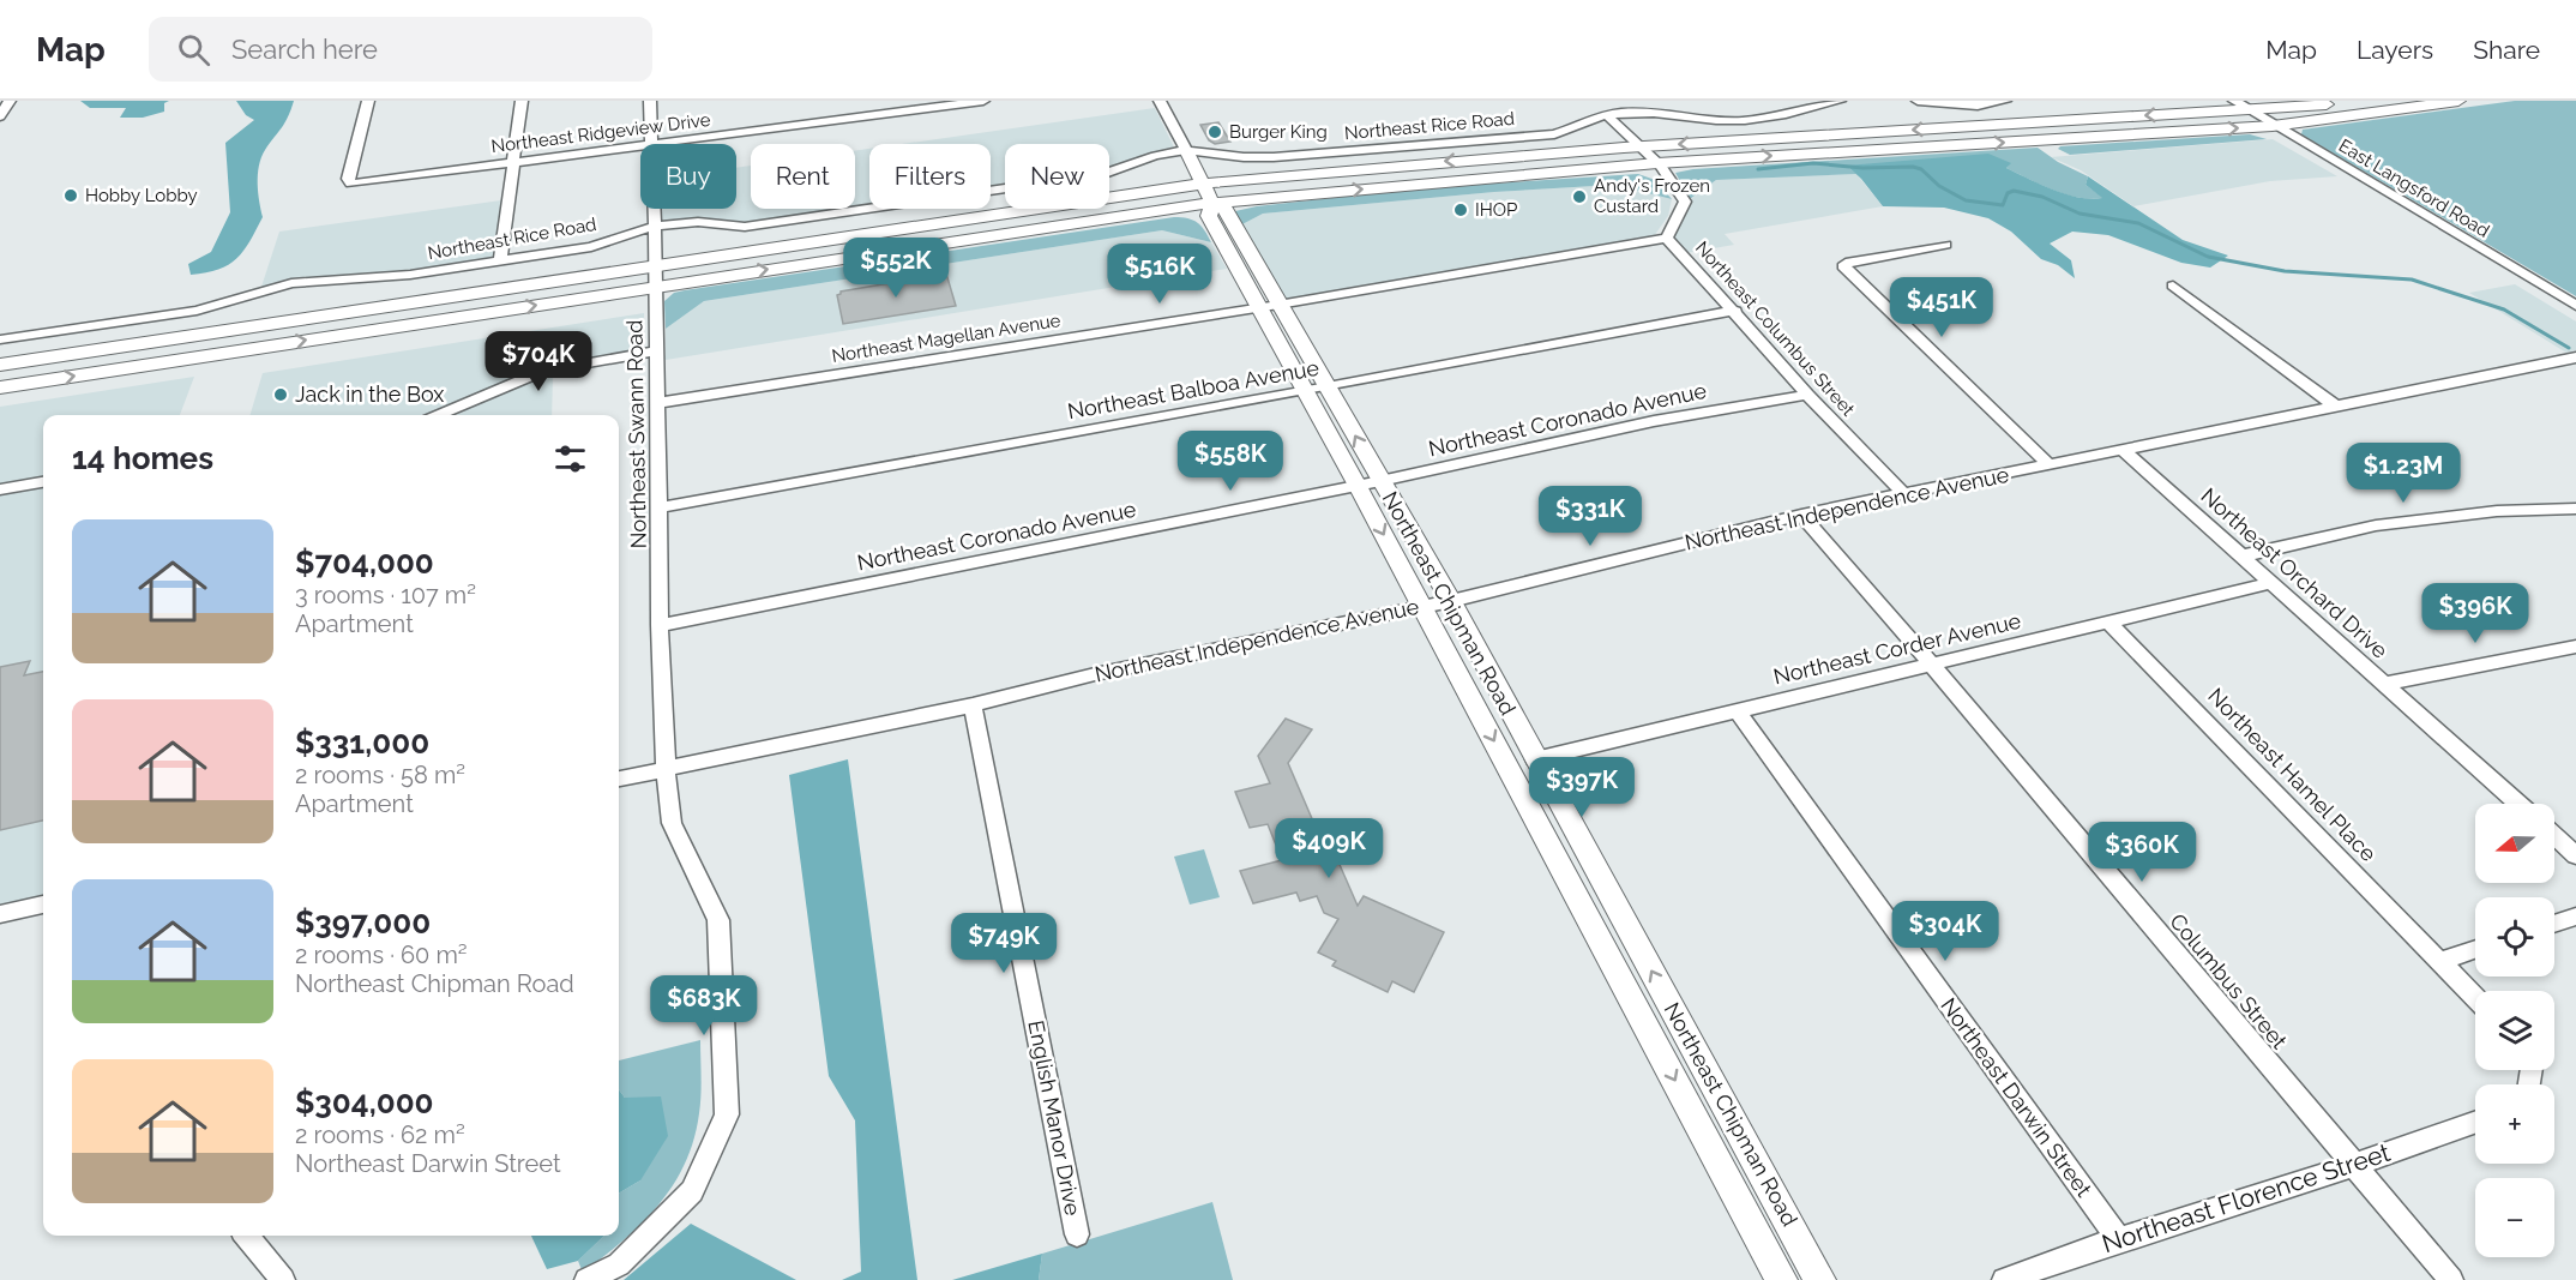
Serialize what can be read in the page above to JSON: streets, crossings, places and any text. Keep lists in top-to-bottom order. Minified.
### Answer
{"streets":{"main road":["Northeast Chipman Road"],"street":["Northeast Rice Road","Northeast Ridgeview Drive","East Langsford Road","Northeast Columbus Street","Northeast Magellan Avenue","Northeast Balboa Avenue","Northeast Coronado Avenue","Northeast Swann Road","Northeast Independence Avenue","Northeast Orchard Drive","Northeast Corder Avenue","Northeast Hamel Place","Columbus Street","Northeast Darwin Street","English Manor Drive","Northeast Florence Street"]},"crossings":[["Northeast Rice Road","Northeast Columbus Street"],["Northeast Rice Road","Northeast Swann Road"],["Northeast Rice Road","Northeast Chipman Road"],["Northeast Ridgeview Drive","Northeast Swann Road"],["Northeast Columbus Street","Northeast Magellan Avenue"],["Northeast Columbus Street","Northeast Balboa Avenue"],["Northeast Columbus Street","Northeast Coronado Avenue"],["Northeast Columbus Street","Northeast Independence Avenue"],["Northeast Magellan Avenue","Northeast Swann Road"],["Northeast Magellan Avenue","Northeast Chipman Road"],["Northeast Balboa Avenue","Northeast Swann Road"],["Northeast Balboa Avenue","Northeast Chipman Road"],["Northeast Coronado Avenue","Northeast Swann Road"],["Northeast Coronado Avenue","Northeast Chipman Road"],["Northeast Swann Road","Northeast Independence Avenue"],["Northeast Independence Avenue","Northeast Orchard Drive"],["Northeast Independence Avenue","Northeast Chipman Road"],["Northeast Independence Avenue","Columbus Street"],["Northeast Independence Avenue","English Manor Drive"],["Northeast Orchard Drive","Northeast Corder Avenue"],["Northeast Chipman Road","Northeast Corder Avenue"],["Northeast Corder Avenue","Northeast Hamel Place"],["Northeast Corder Avenue","Columbus Street"],["Northeast Corder Avenue","Northeast Darwin Street"],["Columbus Street","Northeast Florence Street"],["Northeast Darwin Street","Northeast Florence Street"]],"places":["Burger King","Hobby Lobby","Andy's Frozen Custard","IHOP","Jack in the Box"],"north":"left","page":{"header":"Map","search":"Search here","nav":["Map","Layers","Share"],"chip":["Buy","Rent","Filters","New"],"price":["$552K","$516K","$451K","$704K","$558K","$1.23M","$331K","$396K","$397K","$409K","$360K","$304K","$749K","$683K"],"heading":"14 homes","list":[{"name":"$704,000","note":"3 rooms · 107 m² · Apartment"},{"name":"$331,000","note":"2 rooms · 58 m² · Apartment"},{"name":"$397,000","note":"2 rooms · 60 m² · Northeast Chipman Road"},{"name":"$304,000","note":"2 rooms · 62 m² · Northeast Darwin Street"}],"map_buttons":["+","−"]}}
